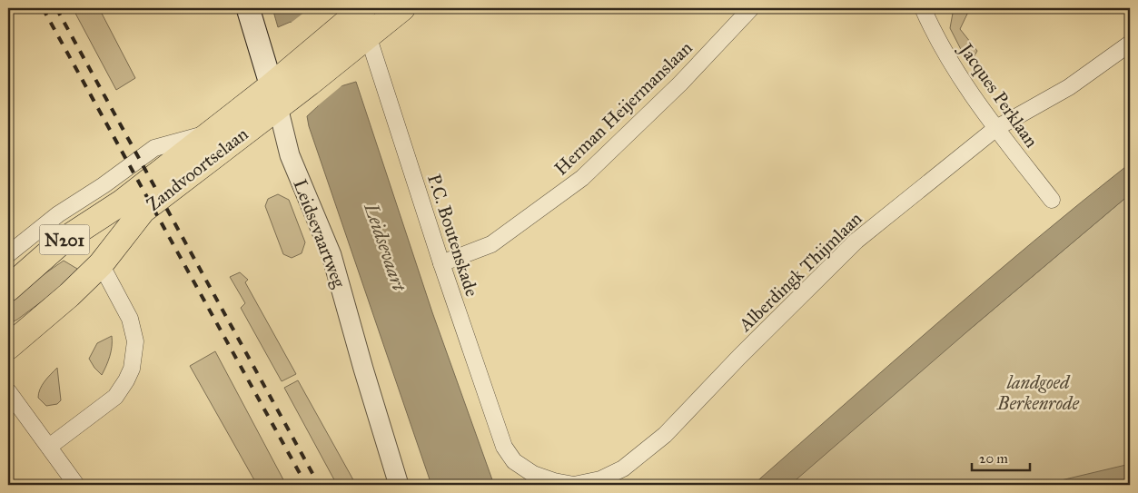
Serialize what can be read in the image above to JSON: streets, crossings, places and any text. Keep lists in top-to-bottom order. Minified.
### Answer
{"streets":{"main road":["Zandvoortselaan","Leidsevaartweg","N201"],"street":["Jacques Perklaan","Herman Heijermanslaan","P.C. Boutenskade","Alberdingk Thijmlaan"]},"crossings":[["Jacques Perklaan","Alberdingk Thijmlaan"],["Herman Heijermanslaan","P.C. Boutenskade"],["Zandvoortselaan","Leidsevaartweg"],["Zandvoortselaan","P.C. Boutenskade"],["Zandvoortselaan","N201"],["P.C. Boutenskade","Alberdingk Thijmlaan"]],"water":["Leidsevaart"],"parks":["landgoed Berkenrode"],"scale_bar":"20 m"}
